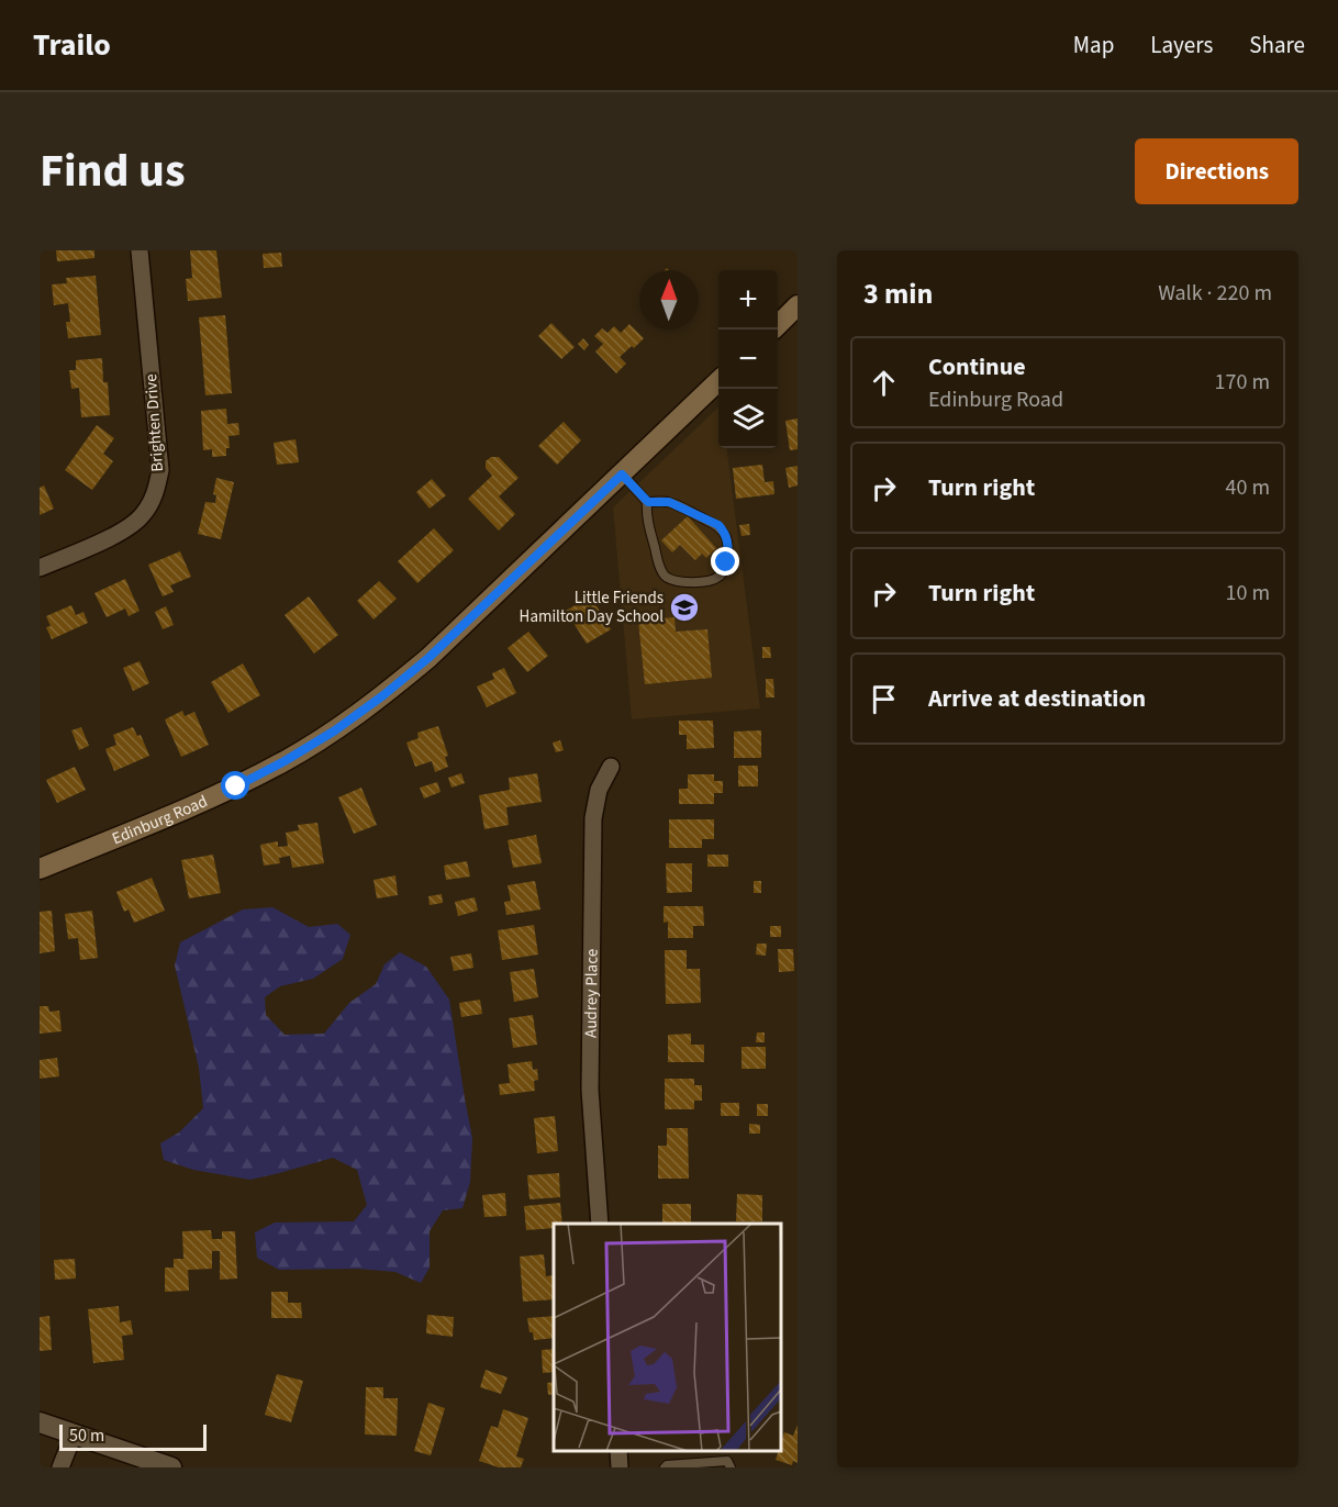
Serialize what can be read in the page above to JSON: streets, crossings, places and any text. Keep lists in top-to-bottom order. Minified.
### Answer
{"streets":{"main road":["Edinburg Road"],"street":["Brighten Drive","Audrey Place"]},"places":{"school or university":["Little Friends Hamilton Day School"]},"scale_bar":"50 m","north":"top","page":{"header":"Trailo","nav":["Map","Layers","Share"],"title":"Find us","buttons":"Directions","heading":["3 min","Walk · 220 m"],"map_buttons":["+","−"],"list":[["Continue","Edinburg Road","170 m"],["Turn right","40 m"],["Turn right","10 m"],"Arrive at destination"],"scale":"50 m"}}
